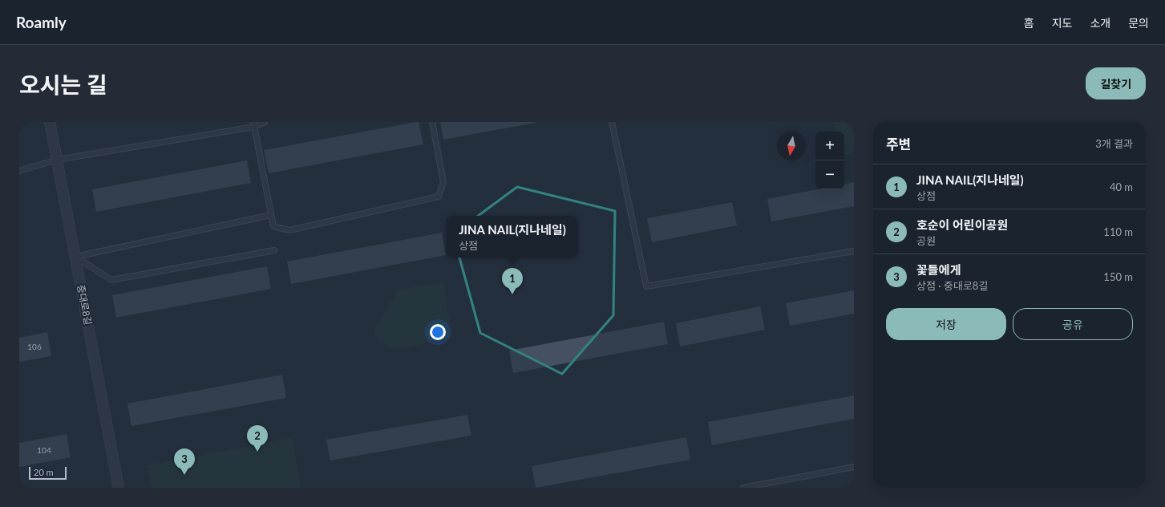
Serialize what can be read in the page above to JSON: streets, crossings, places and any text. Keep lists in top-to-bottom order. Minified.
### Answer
{"streets":{"street":["중대로8길"]},"house_numbers":["106","104"],"scale_bar":"20 m","north":"bottom","page":{"header":"Roamly","nav":["홈","지도","소개","문의"],"title":"오시는 길","buttons":["길찾기",["저장","공유"]],"heading":["주변","3개 결과"],"map_buttons":["+","−"],"list":[{"mark":"1","name":"JINA NAIL(지나네일)","note":"상점","value":"40 m"},{"mark":"2","name":"호순이 어린이공원","note":"공원","value":"110 m"},{"mark":"3","name":"꽃들에게","note":"상점 · 중대로8길","value":"150 m"}],"popup":["JINA NAIL(지나네일)","상점"],"pins":["1","2","3"],"scale":"20 m"}}
